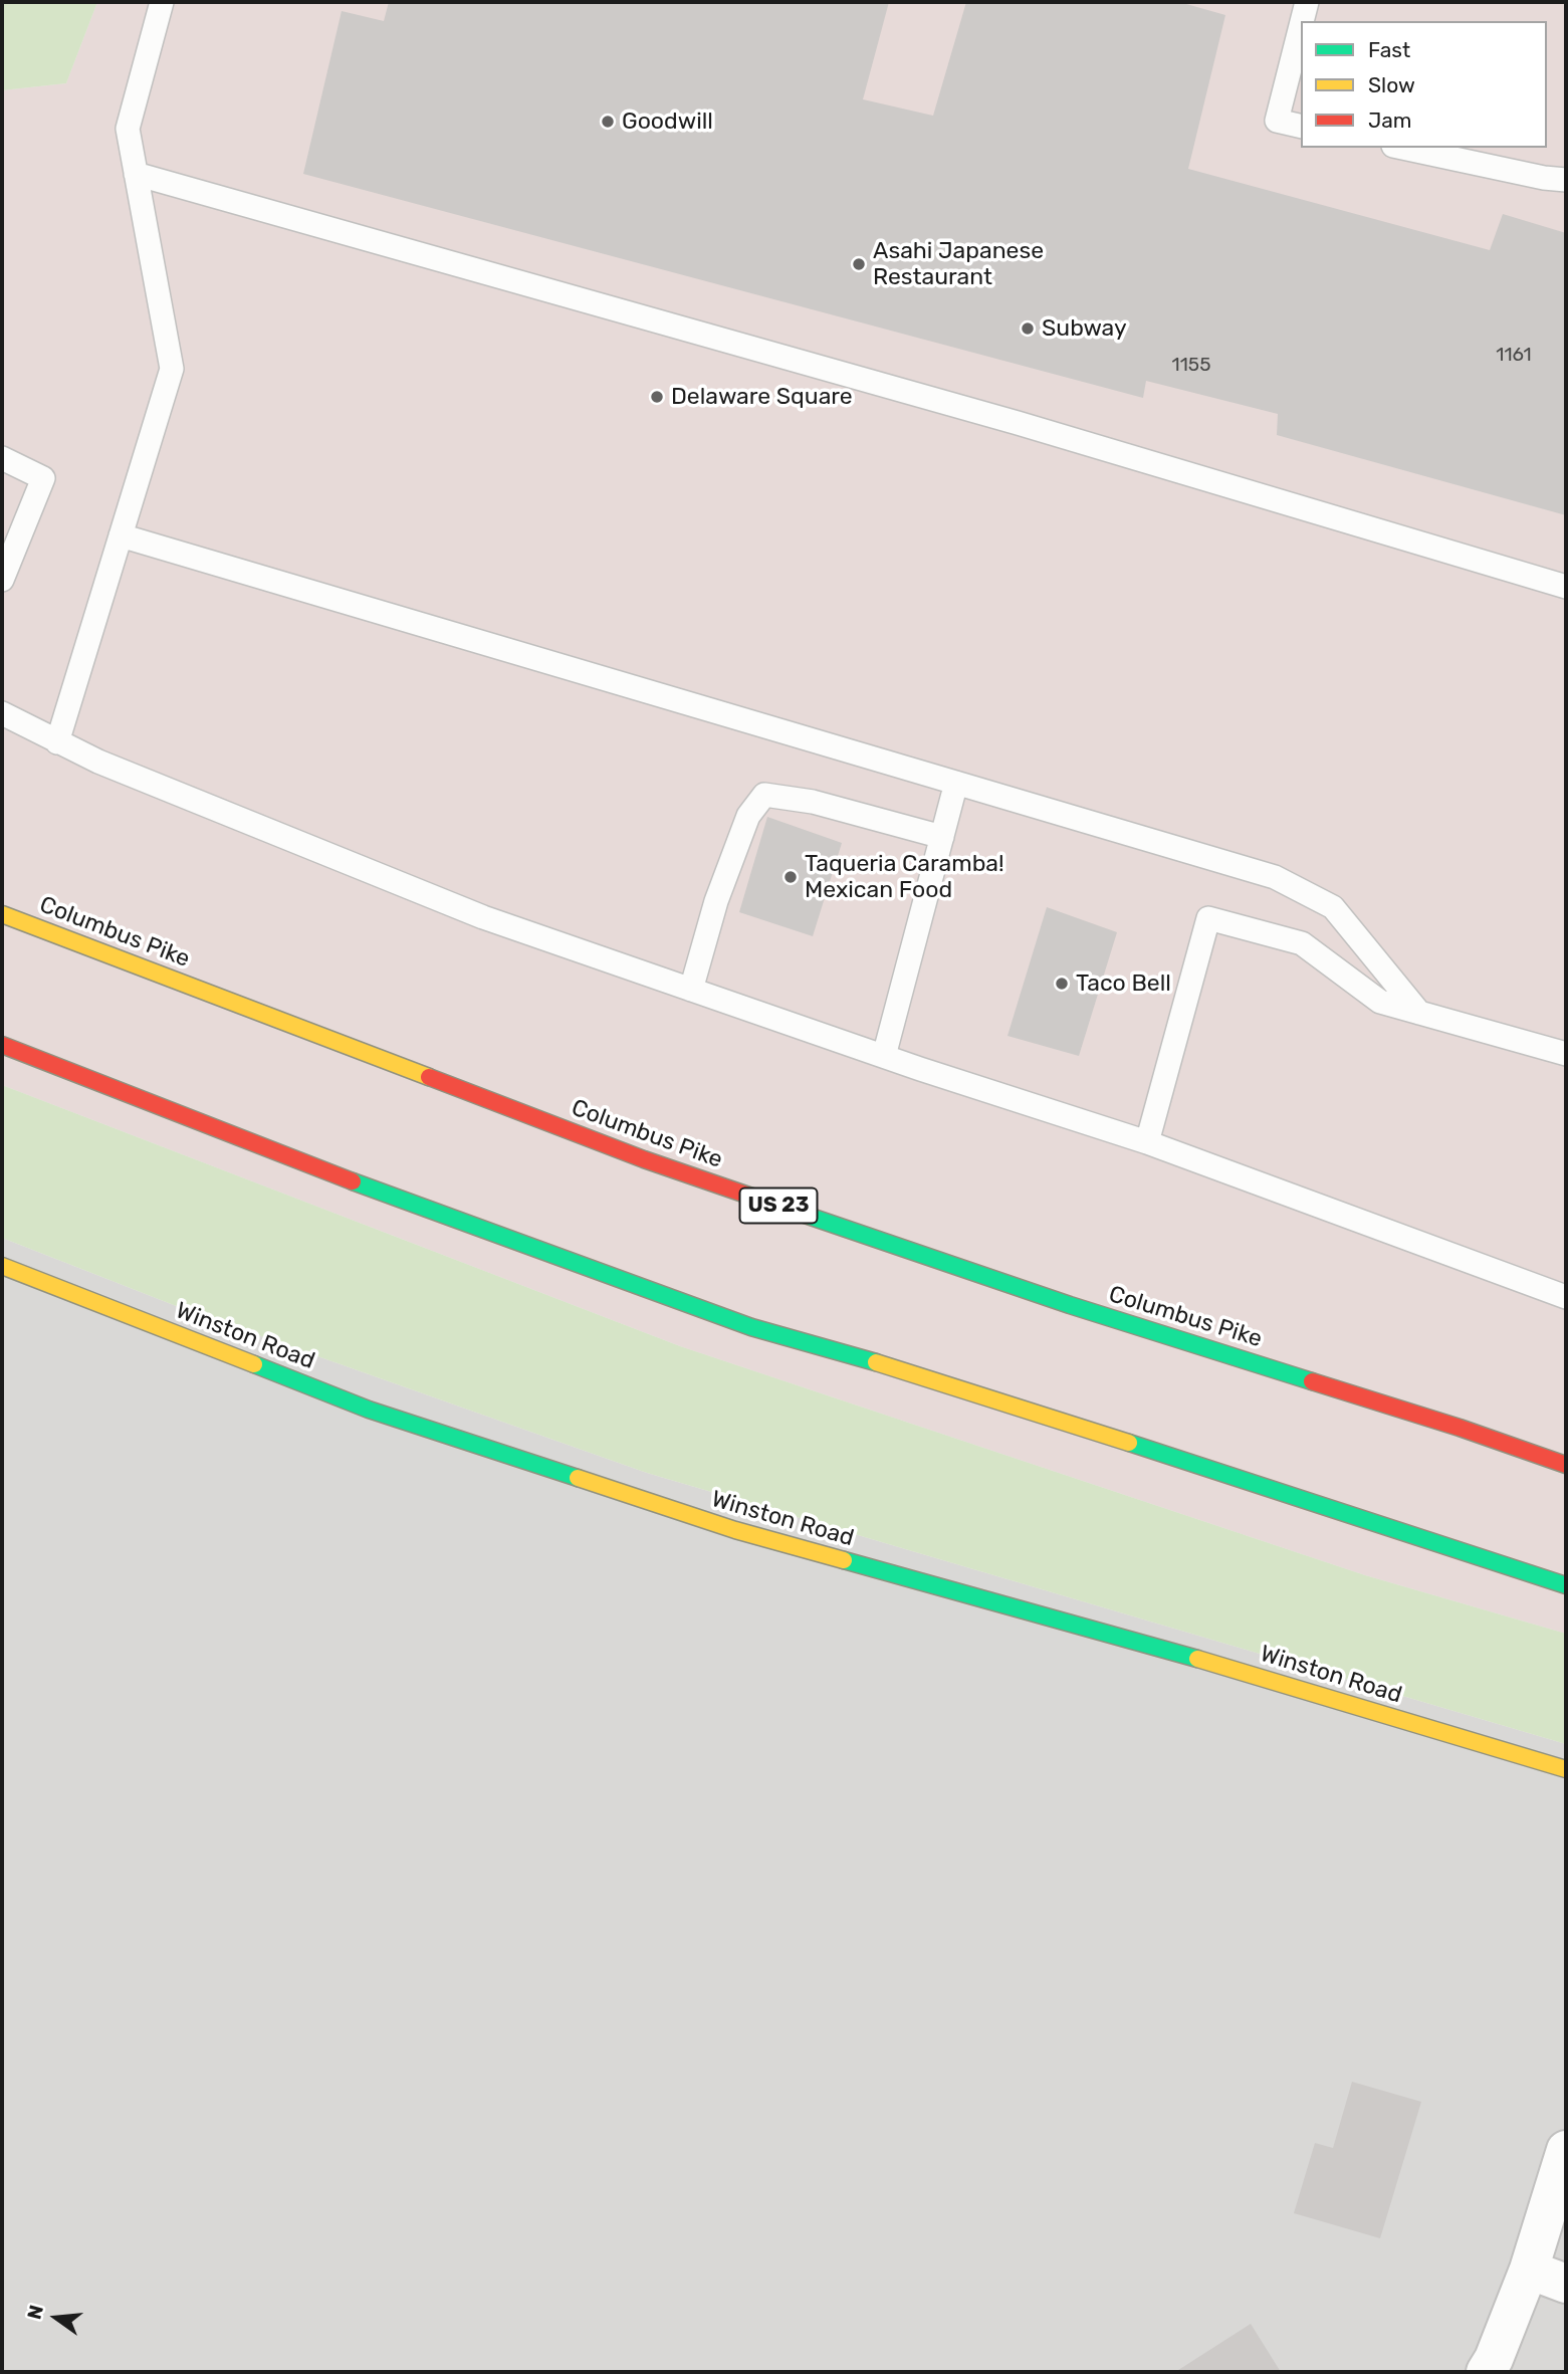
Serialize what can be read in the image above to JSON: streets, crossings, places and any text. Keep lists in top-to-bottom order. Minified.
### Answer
{"streets":{"main road":["Columbus Pike","US 23","Winston Road"]},"places":["Goodwill","Asahi Japanese Restaurant","Subway","Delaware Square","Taqueria Caramba! Mexican Food","Taco Bell"],"house_numbers":["1161","1155"],"legend":["Fast","Slow","Jam"],"north":"left"}
